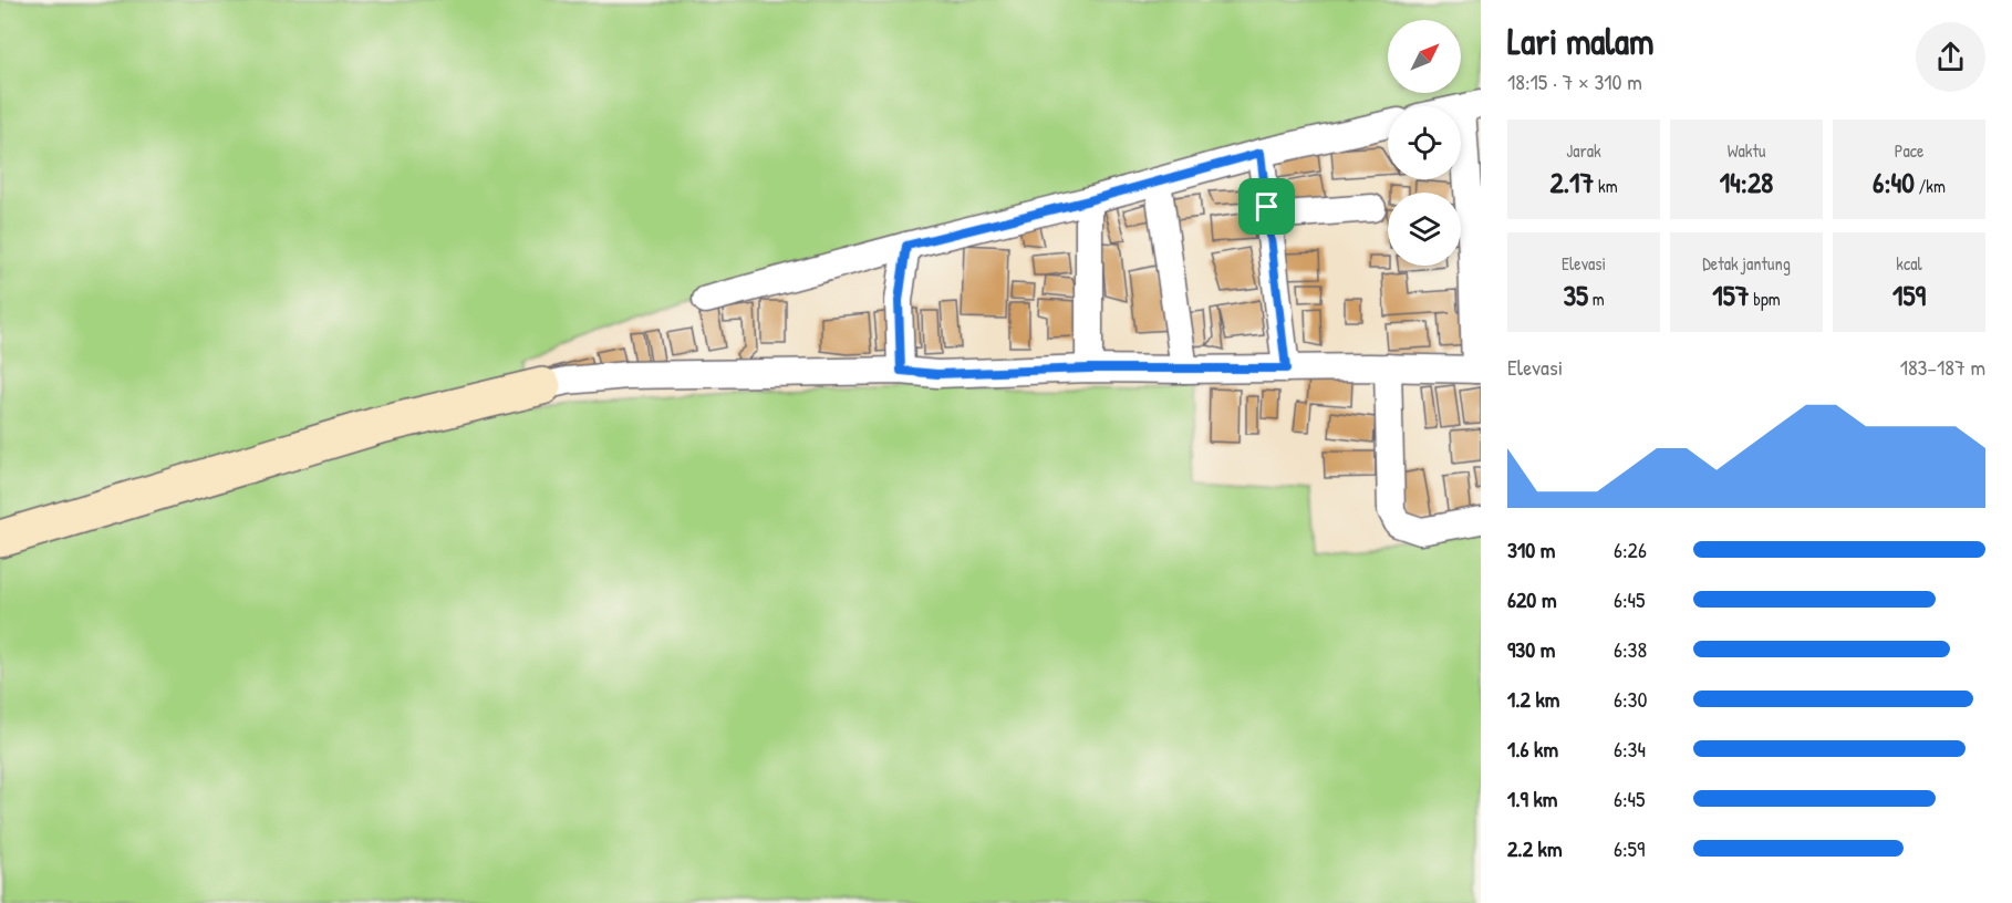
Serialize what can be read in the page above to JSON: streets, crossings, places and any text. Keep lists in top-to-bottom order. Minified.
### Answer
{"north":"top right","page":{"heading":["Lari malam","18:15 · 7 × 310 m"],"stats":[["Jarak","2.17 km"],["Waktu","14:28"],["Pace","6:40 /km"],["Elevasi","35 m"],["Detak jantung","157 bpm"],["kcal","159"]],"chart":["Elevasi","183–187 m"],"list":[{"name":"310 m","note":"6:26"},{"name":"620 m","note":"6:45"},{"name":"930 m","note":"6:38"},{"name":"1.2 km","note":"6:30"},{"name":"1.6 km","note":"6:34"},{"name":"1.9 km","note":"6:45"},{"name":"2.2 km","note":"6:59"}]}}
